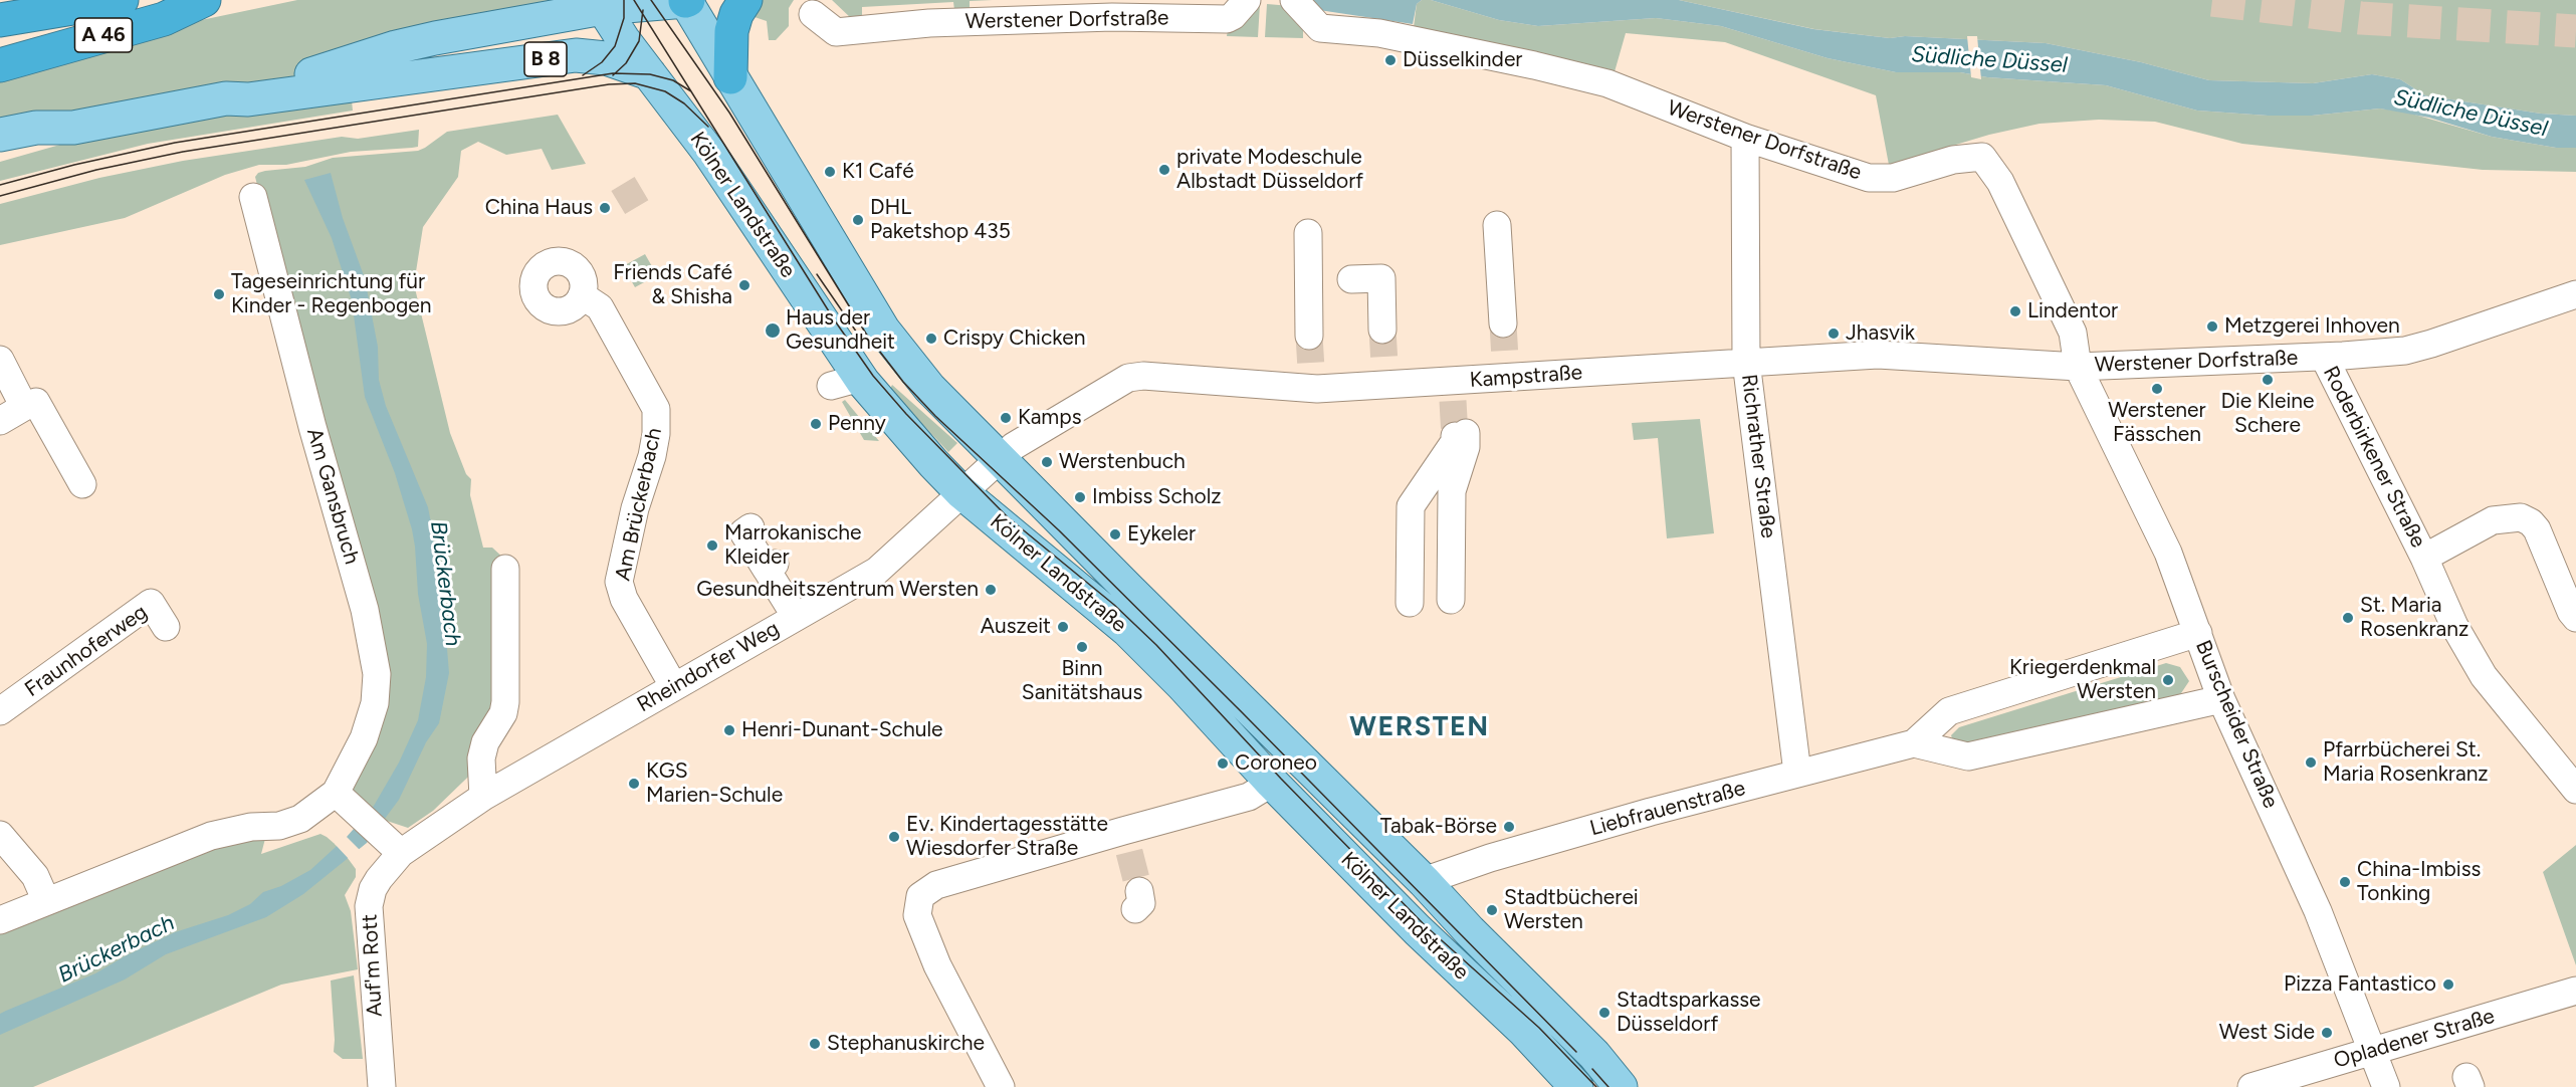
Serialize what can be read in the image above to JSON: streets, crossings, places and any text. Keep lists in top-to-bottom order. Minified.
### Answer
{"streets":{"highway":["A 46"],"main road":["B 8","Kölner Landstraße"],"street":["Werstener Dorfstraße","Kampstraße","Richrather Straße","Roderbirkener Straße","Am Gansbruch","Am Brückerbach","Fraunhoferweg","Rheindorfer Weg","Burscheider Straße","Liebfrauenstraße","Auf'm Rott","Opladener Straße"]},"crossings":[["Werstener Dorfstraße","Kampstraße"],["Werstener Dorfstraße","Richrather Straße"],["Werstener Dorfstraße","Roderbirkener Straße"],["Werstener Dorfstraße","Burscheider Straße"],["B 8","Kölner Landstraße"],["Kölner Landstraße","Kampstraße"],["Kölner Landstraße","Rheindorfer Weg"],["Kölner Landstraße","Liebfrauenstraße"],["Kampstraße","Richrather Straße"],["Kampstraße","Rheindorfer Weg"],["Kampstraße","Burscheider Straße"],["Richrather Straße","Liebfrauenstraße"],["Am Brückerbach","Rheindorfer Weg"],["Rheindorfer Weg","Auf'm Rott"],["Burscheider Straße","Liebfrauenstraße"],["Burscheider Straße","Opladener Straße"]],"districts":["WERSTEN"],"water":["Südliche Düssel","Brückerbach"],"places":["Düsselkinder","private Modeschule Albstadt Düsseldorf","K1 Café","China Haus","DHL Paketshop 435","Friends Café & Shisha","Tageseinrichtung für Kinder - Regenbogen","Lindentor","Metzgerei Inhoven","Haus der Gesundheit","Jhasvik","Crispy Chicken","Die Kleine Schere","Werstener Fässchen","Kamps","Penny","Werstenbuch","Imbiss Scholz","Eykeler","Marrokanische Kleider","Gesundheitszentrum Wersten","St. Maria Rosenkranz","Auszeit","Binn Sanitätshaus","Kriegerdenkmal Wersten","Henri-Dunant-Schule","Pfarrbücherei St. Maria Rosenkranz","Coroneo","KGS Marien-Schule","Tabak-Börse","Ev. Kindertagesstätte Wiesdorfer Straße","China-Imbiss Tonking","Stadtbücherei Wersten","Pizza Fantastico","Stadtsparkasse Düsseldorf","West Side","Stephanuskirche"]}
